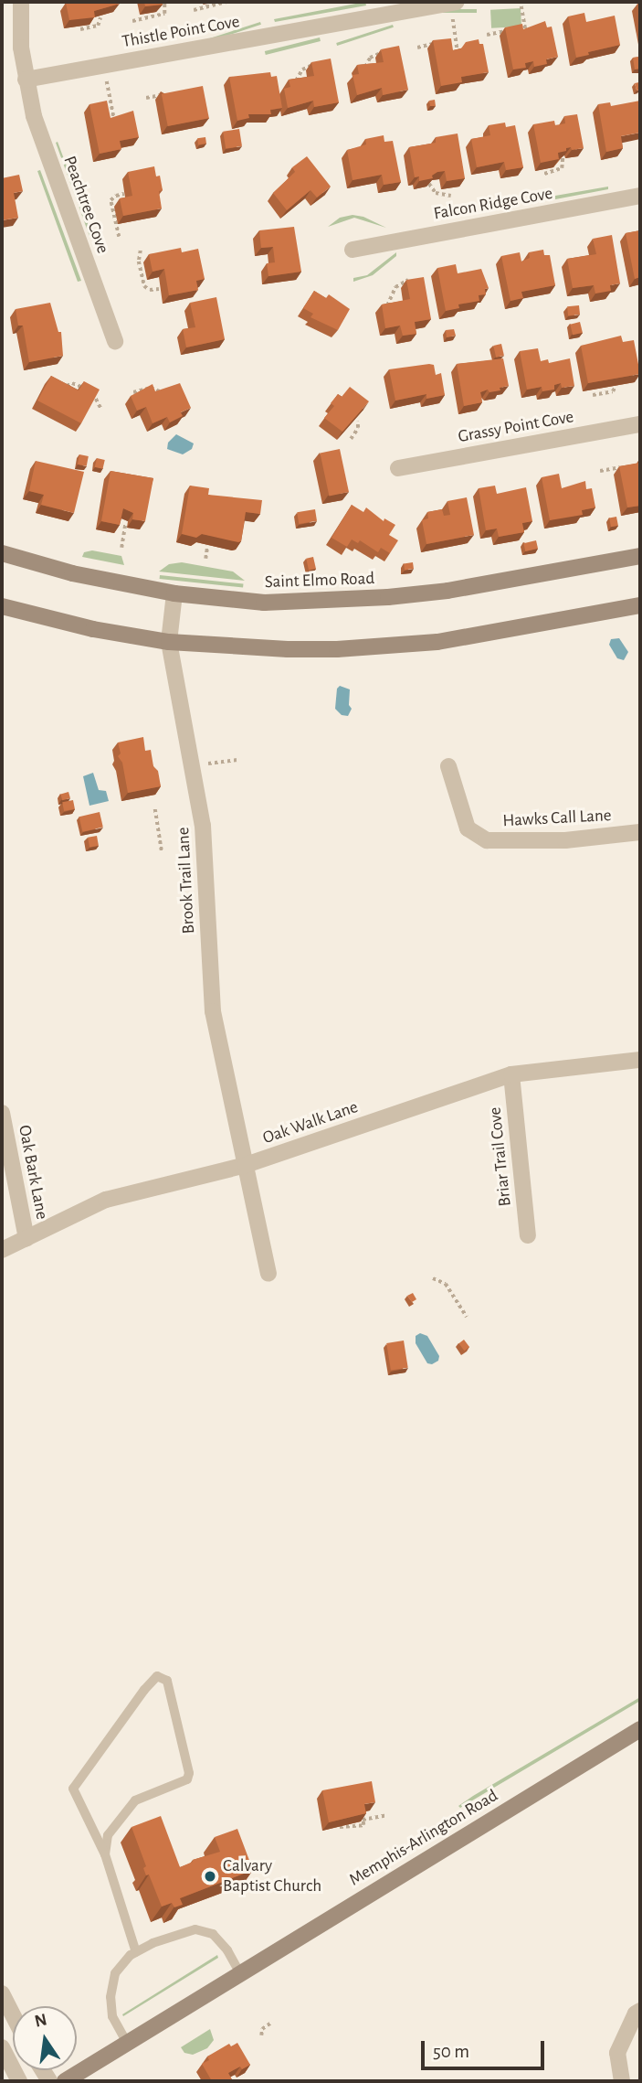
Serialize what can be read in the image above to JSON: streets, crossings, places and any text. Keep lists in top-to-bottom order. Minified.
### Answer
{"streets":{"main road":["Saint Elmo Road","Memphis-Arlington Road"],"street":["Thistle Point Cove","Falcon Ridge Cove","Peachtree Cove","Grassy Point Cove","Hawks Call Lane","Brook Trail Lane","Oak Walk Lane","Briar Trail Cove","Oak Bark Lane"]},"crossings":[["Thistle Point Cove","Peachtree Cove"],["Saint Elmo Road","Brook Trail Lane"],["Brook Trail Lane","Oak Walk Lane"],["Oak Walk Lane","Briar Trail Cove"],["Oak Walk Lane","Oak Bark Lane"]],"places":["Calvary Baptist Church"],"scale_bar":"50 m","north":"top"}
